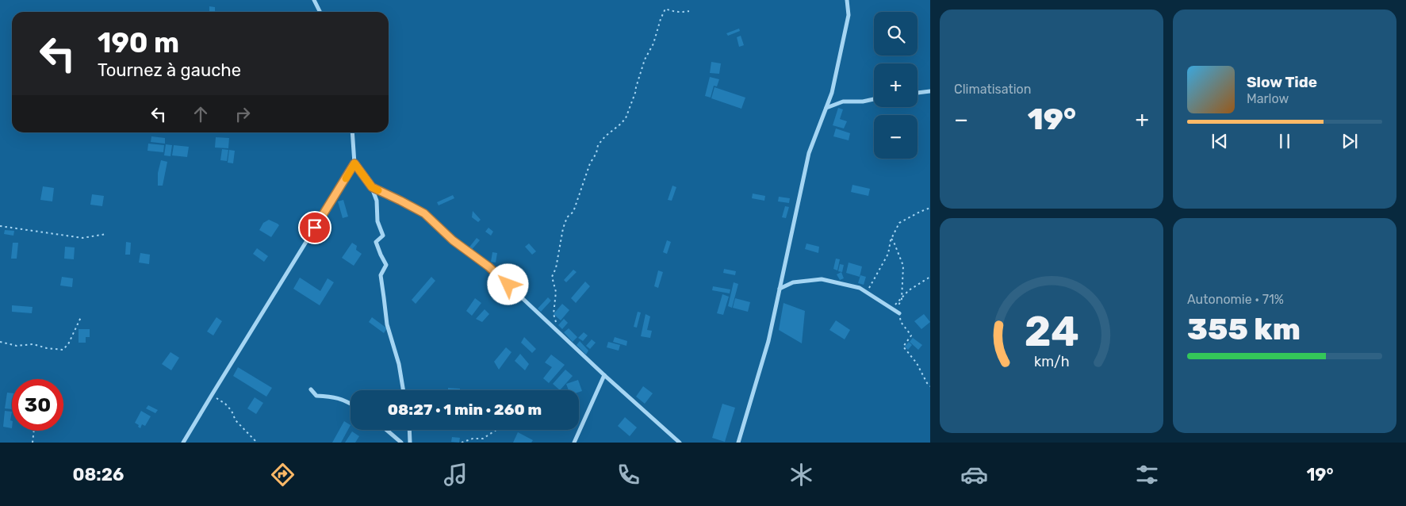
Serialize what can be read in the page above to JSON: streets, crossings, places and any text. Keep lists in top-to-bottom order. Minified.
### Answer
{"page":{"tile":["Climatisation",["Autonomie · 71%","355 km"]],"map_buttons":["+","−"],"turn":["190 m","Tournez à gauche"],"song":["Slow Tide","Marlow"],"heat":["−","19°","+"],"limit":"30","trip":"08:27 · 1 min · 260 m","tabs":["08:26","19°"],"gauge":["24","km/h"]}}
